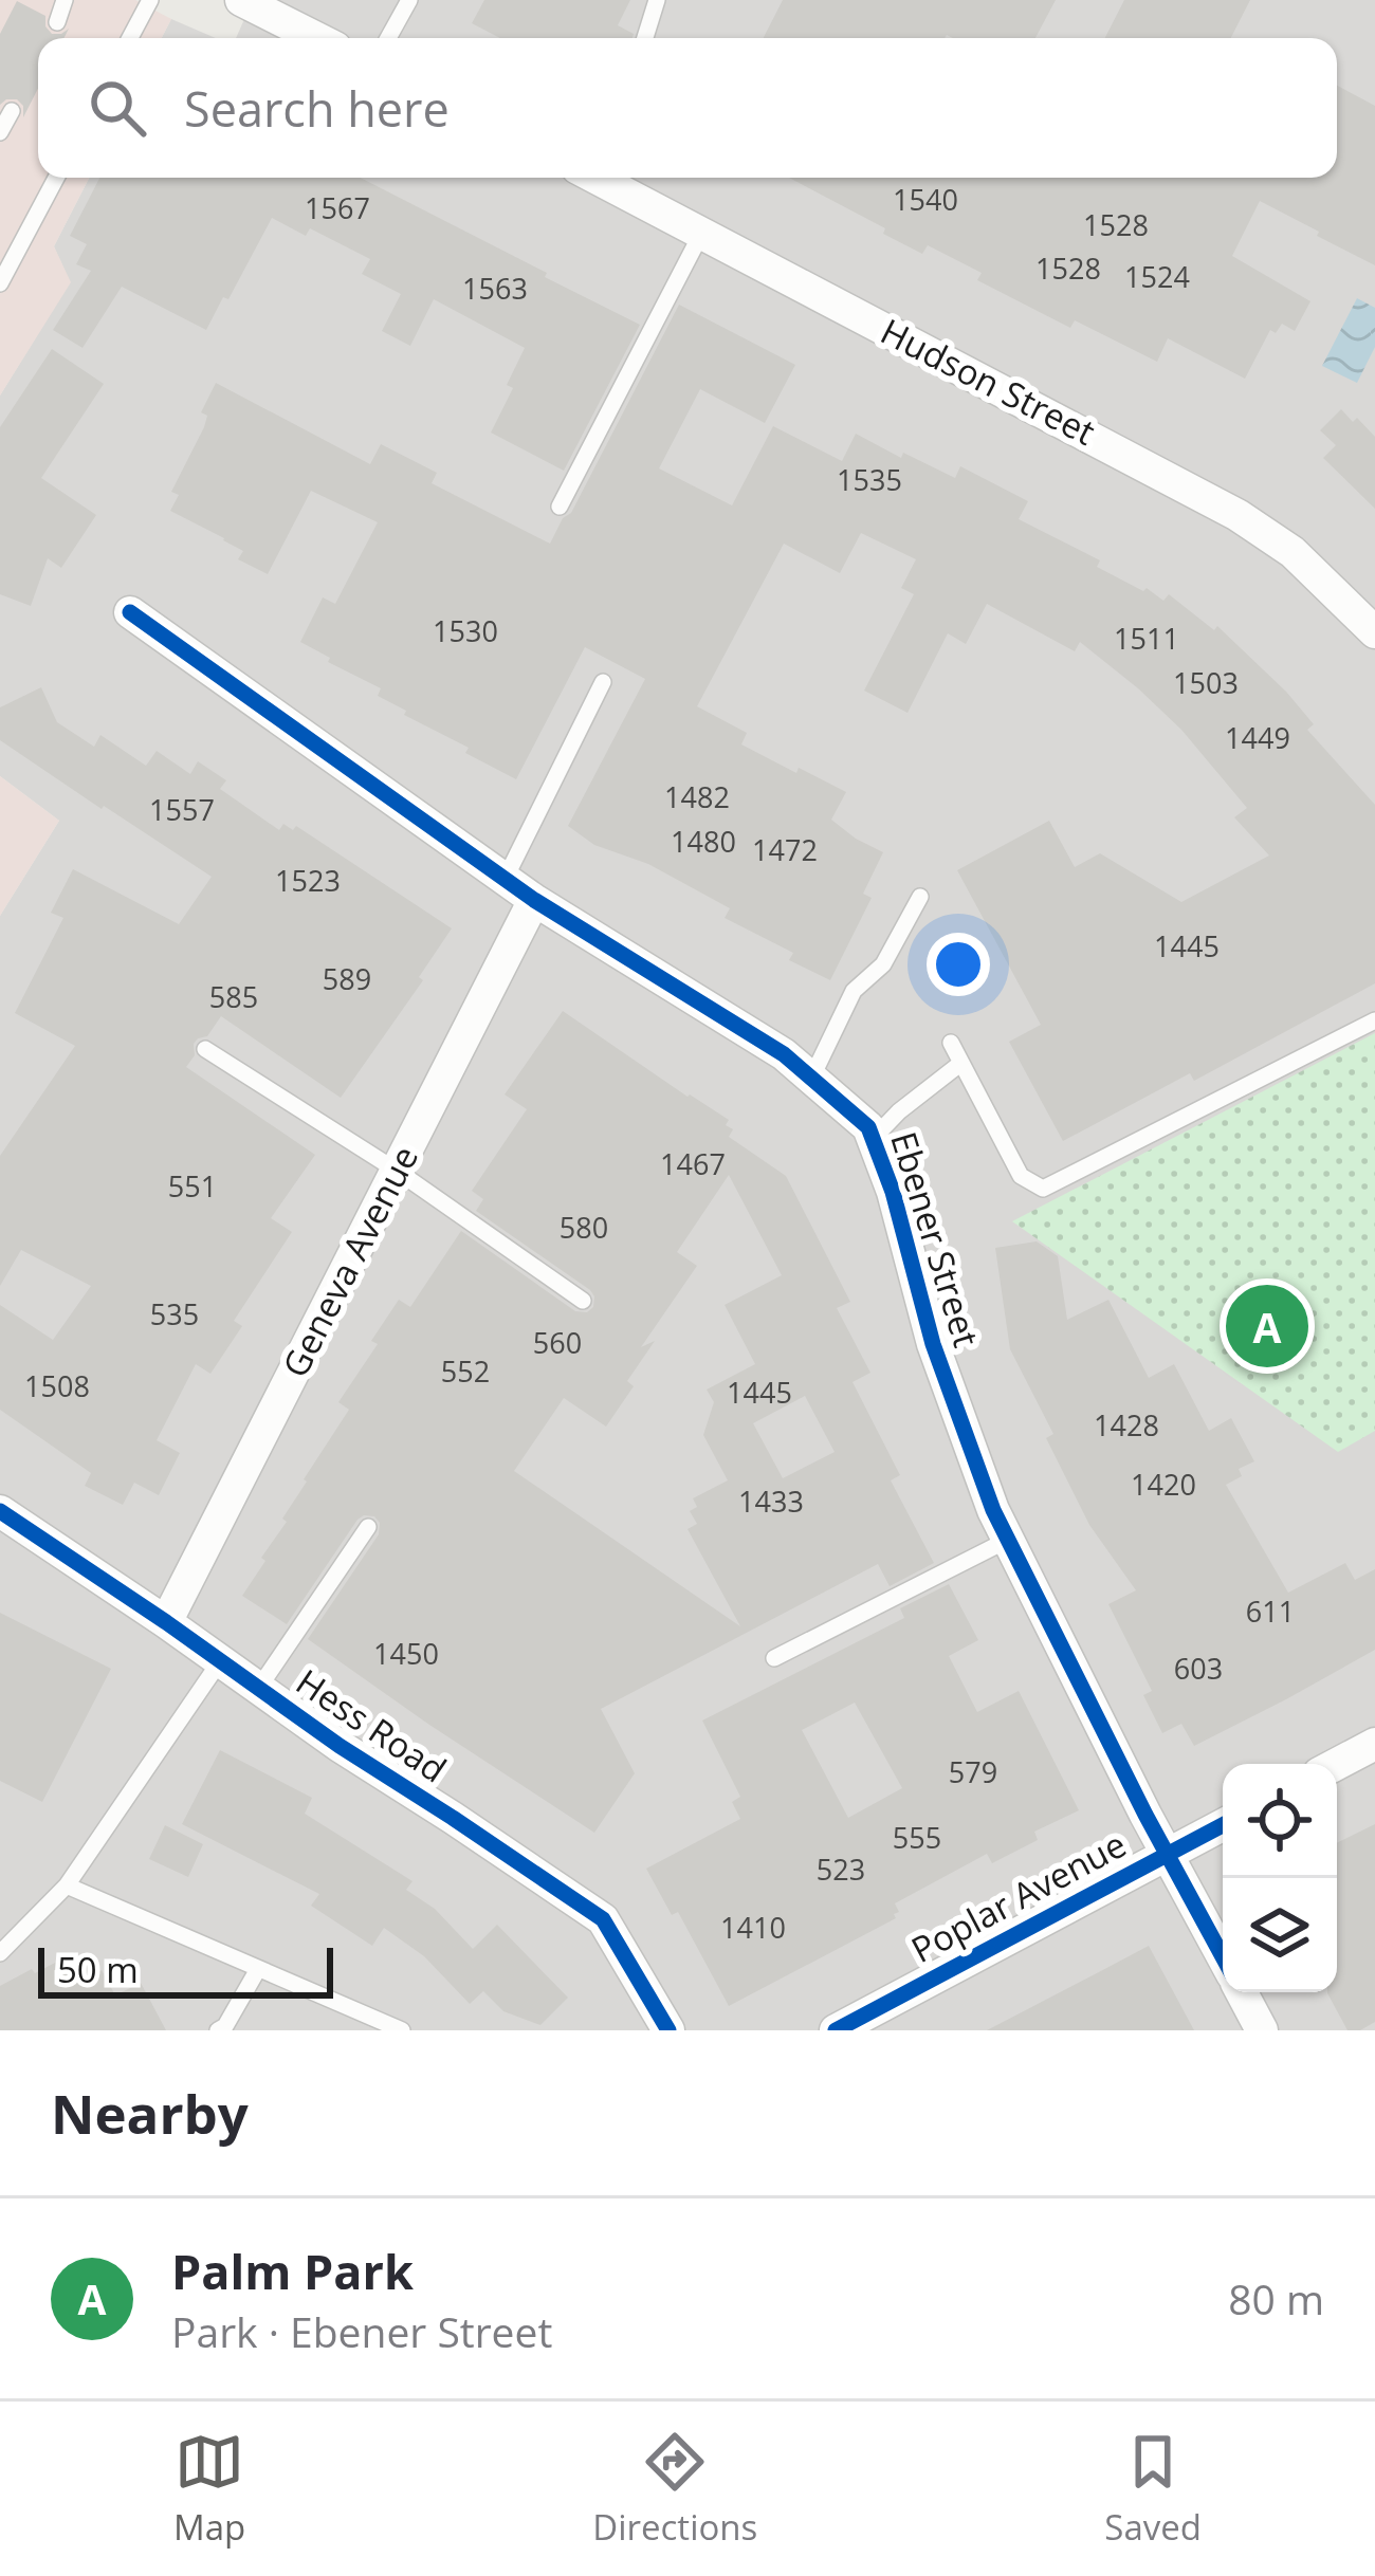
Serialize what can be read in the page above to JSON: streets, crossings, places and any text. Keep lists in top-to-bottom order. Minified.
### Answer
{"streets":{"street":["Hudson Street","Ebener Street","Geneva Avenue","Hess Road","Poplar Avenue"]},"crossings":[["Ebener Street","Geneva Avenue"],["Ebener Street","Poplar Avenue"],["Geneva Avenue","Hess Road"]],"house_numbers":["1540","1567","1528","1528","1524","1563","1535","1530","1511","1503","1449","1482","1557","1480","1472","1523","1445","589","585","1467","551","580","535","560","552","1508","1445","1428","1420","1433","611","1450","603","579","555","523","1410"],"scale_bar":"50 m","page":{"search":"Search here","pins":"A","scale":"50 m","heading":"Nearby","list":[{"mark":"A","name":"Palm Park","note":"Park · Ebener Street","value":"80 m"}],"nav":["Map","Directions","Saved"]}}
